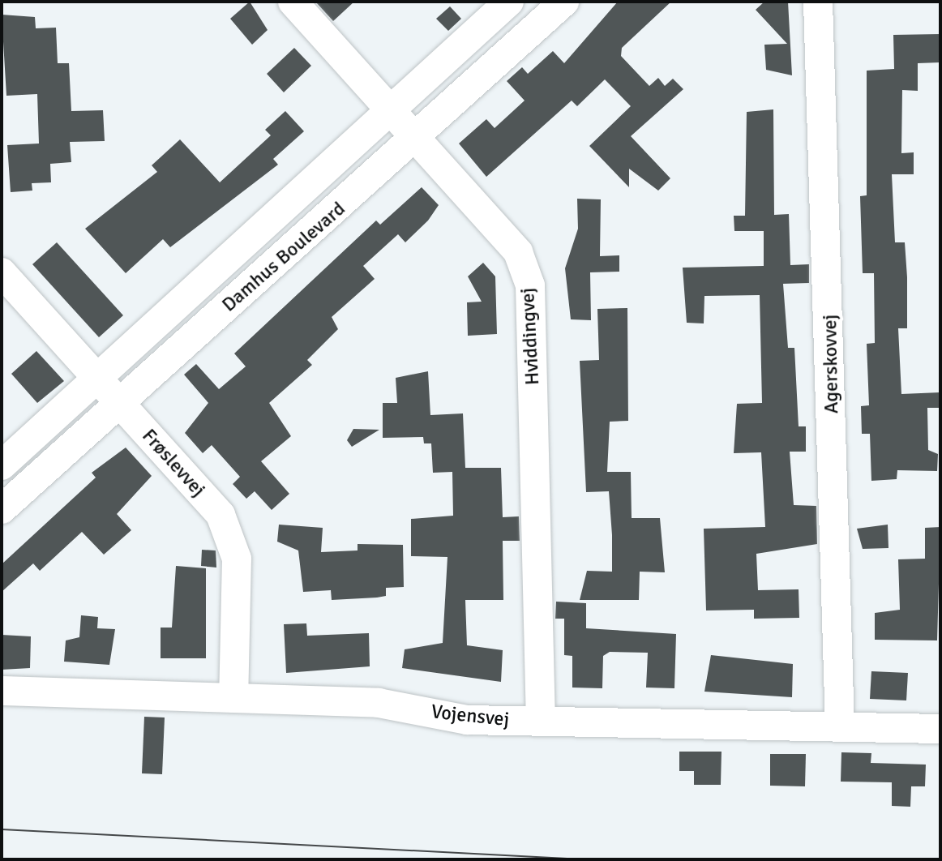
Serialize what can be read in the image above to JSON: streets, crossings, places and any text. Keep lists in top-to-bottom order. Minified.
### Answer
{"streets":{"street":["Damhus Boulevard","Hviddingvej","Agerskovvej","Frøslevvej","Vojensvej"]},"crossings":[["Damhus Boulevard","Hviddingvej"],["Damhus Boulevard","Frøslevvej"],["Hviddingvej","Vojensvej"],["Agerskovvej","Vojensvej"],["Frøslevvej","Vojensvej"]]}
